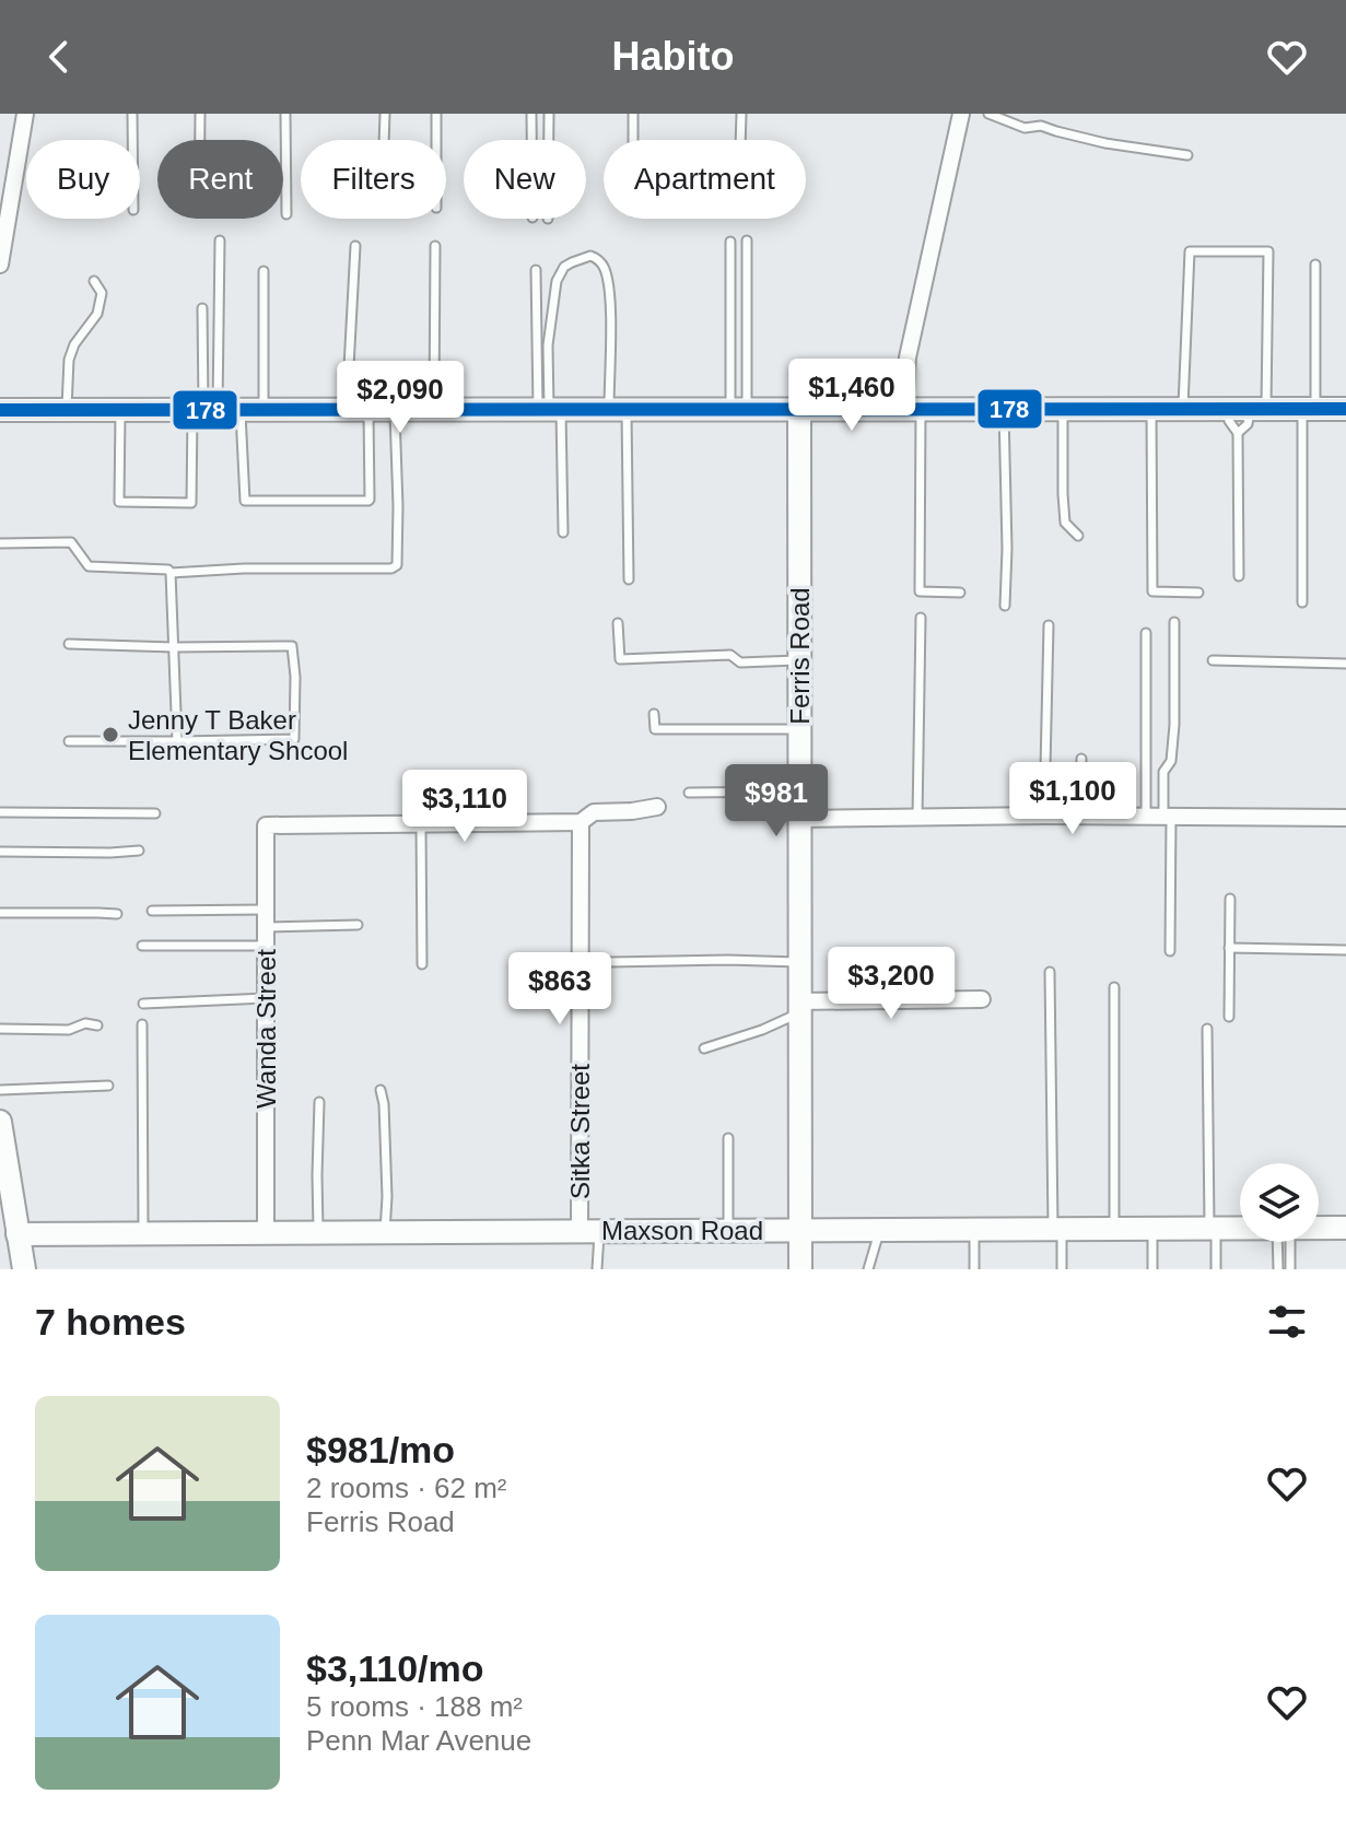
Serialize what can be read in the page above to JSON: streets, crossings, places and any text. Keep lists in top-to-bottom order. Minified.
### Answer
{"streets":{"street":["Ferris Road","Wanda Street","Sitka Street","Maxson Road"]},"crossings":[["Ferris Road","Maxson Road"],["Wanda Street","Maxson Road"],["Sitka Street","Maxson Road"]],"places":["Jenny T Baker Elementary Shcool"],"lines":["transit line 178"],"page":{"header":"Habito","chip":["Buy","Rent","Filters","New","Apartment"],"price":["$1,460","$2,090","$1,100","$981","$3,110","$3,200","$863"],"heading":"7 homes","list":[{"name":"$981/mo","note":"2 rooms · 62 m² · Ferris Road"},{"name":"$3,110/mo","note":"5 rooms · 188 m² · Penn Mar Avenue"}]}}
